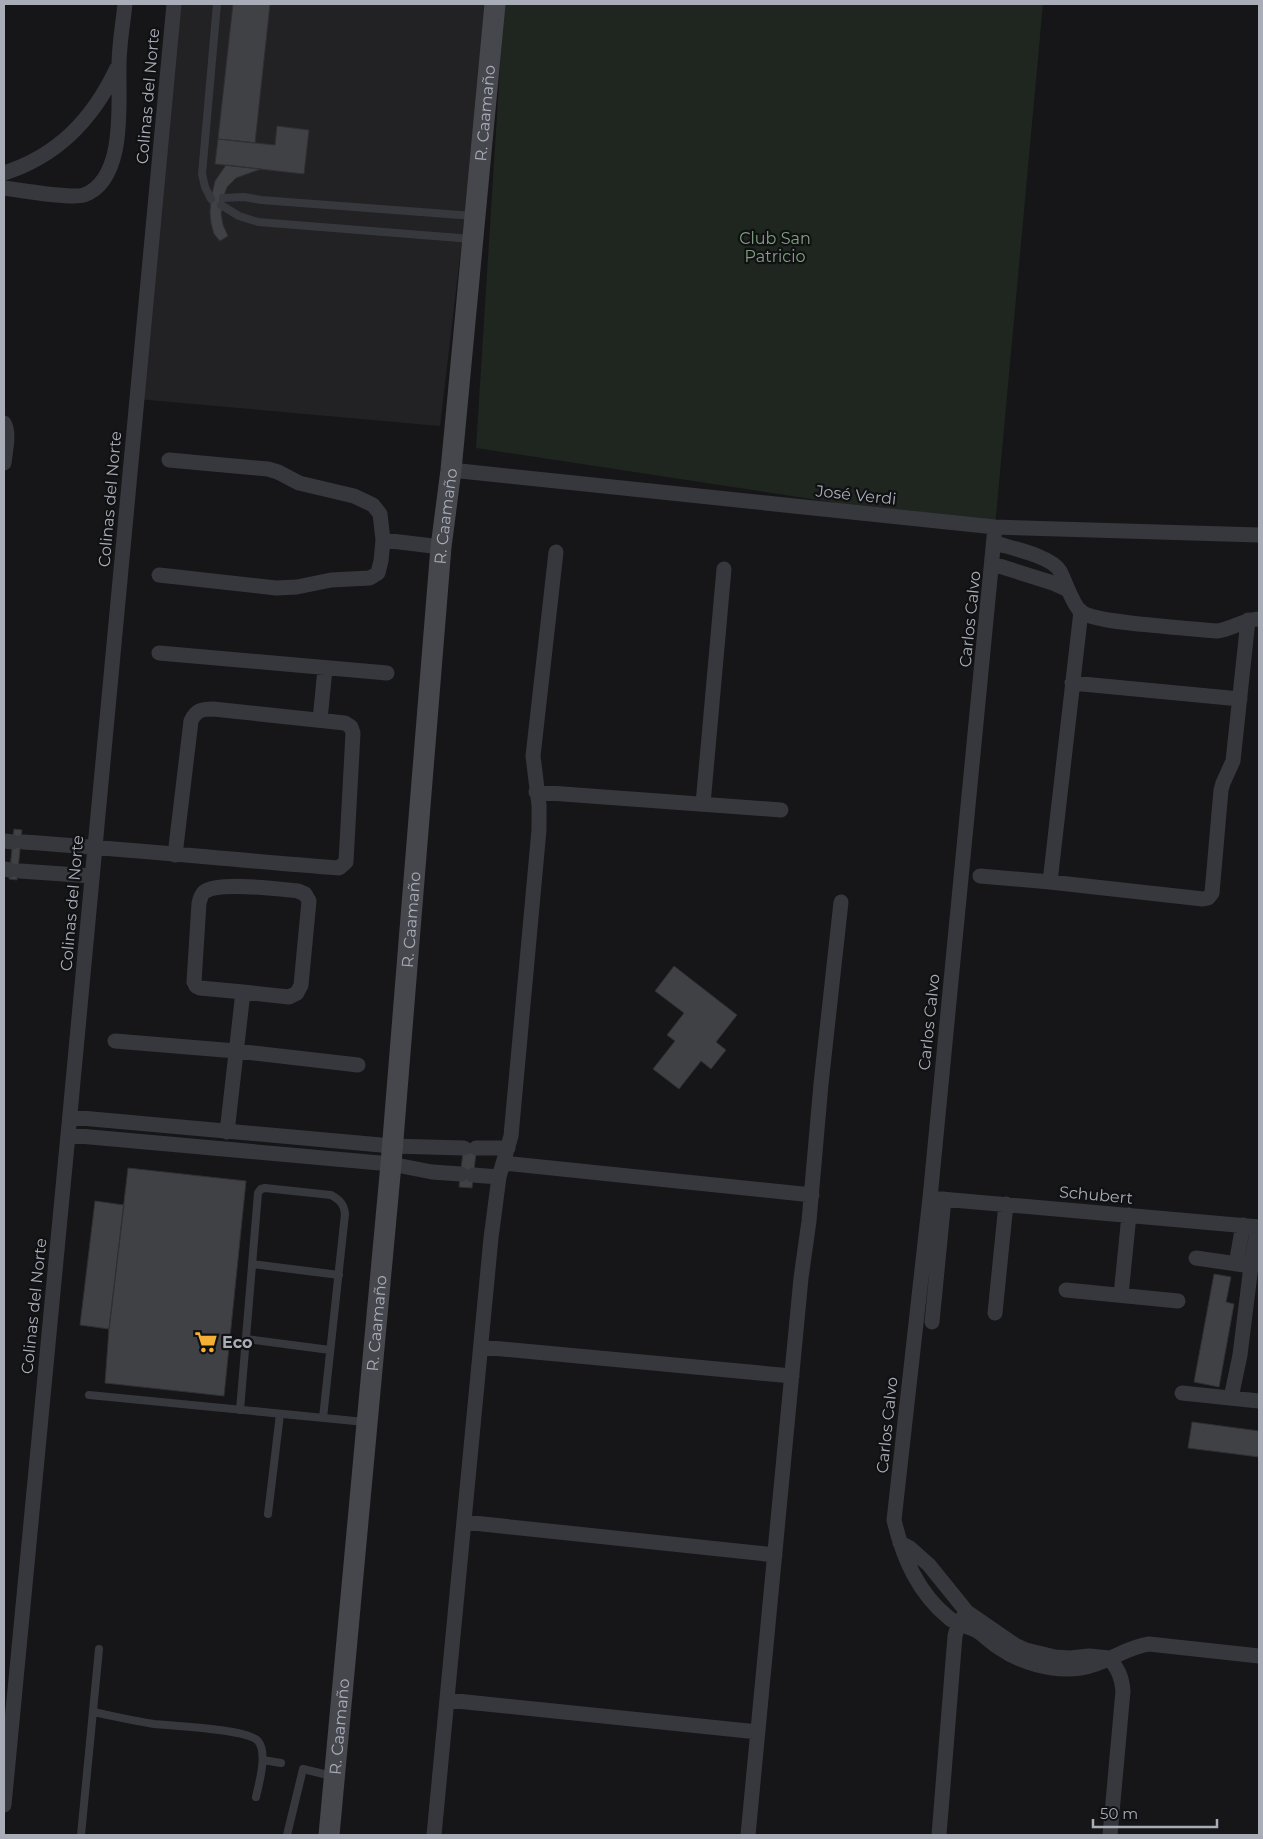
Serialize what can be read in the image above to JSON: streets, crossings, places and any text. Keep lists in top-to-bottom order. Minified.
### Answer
{"streets":{"street":["Colinas del Norte","R. Caamaño","José Verdi","Carlos Calvo","Schubert"]},"crossings":[["R. Caamaño","José Verdi"],["José Verdi","Carlos Calvo"],["Carlos Calvo","Schubert"]],"parks":["Club San Patricio"],"places":{"supermarket":["Eco"]},"scale_bar":"50 m"}
